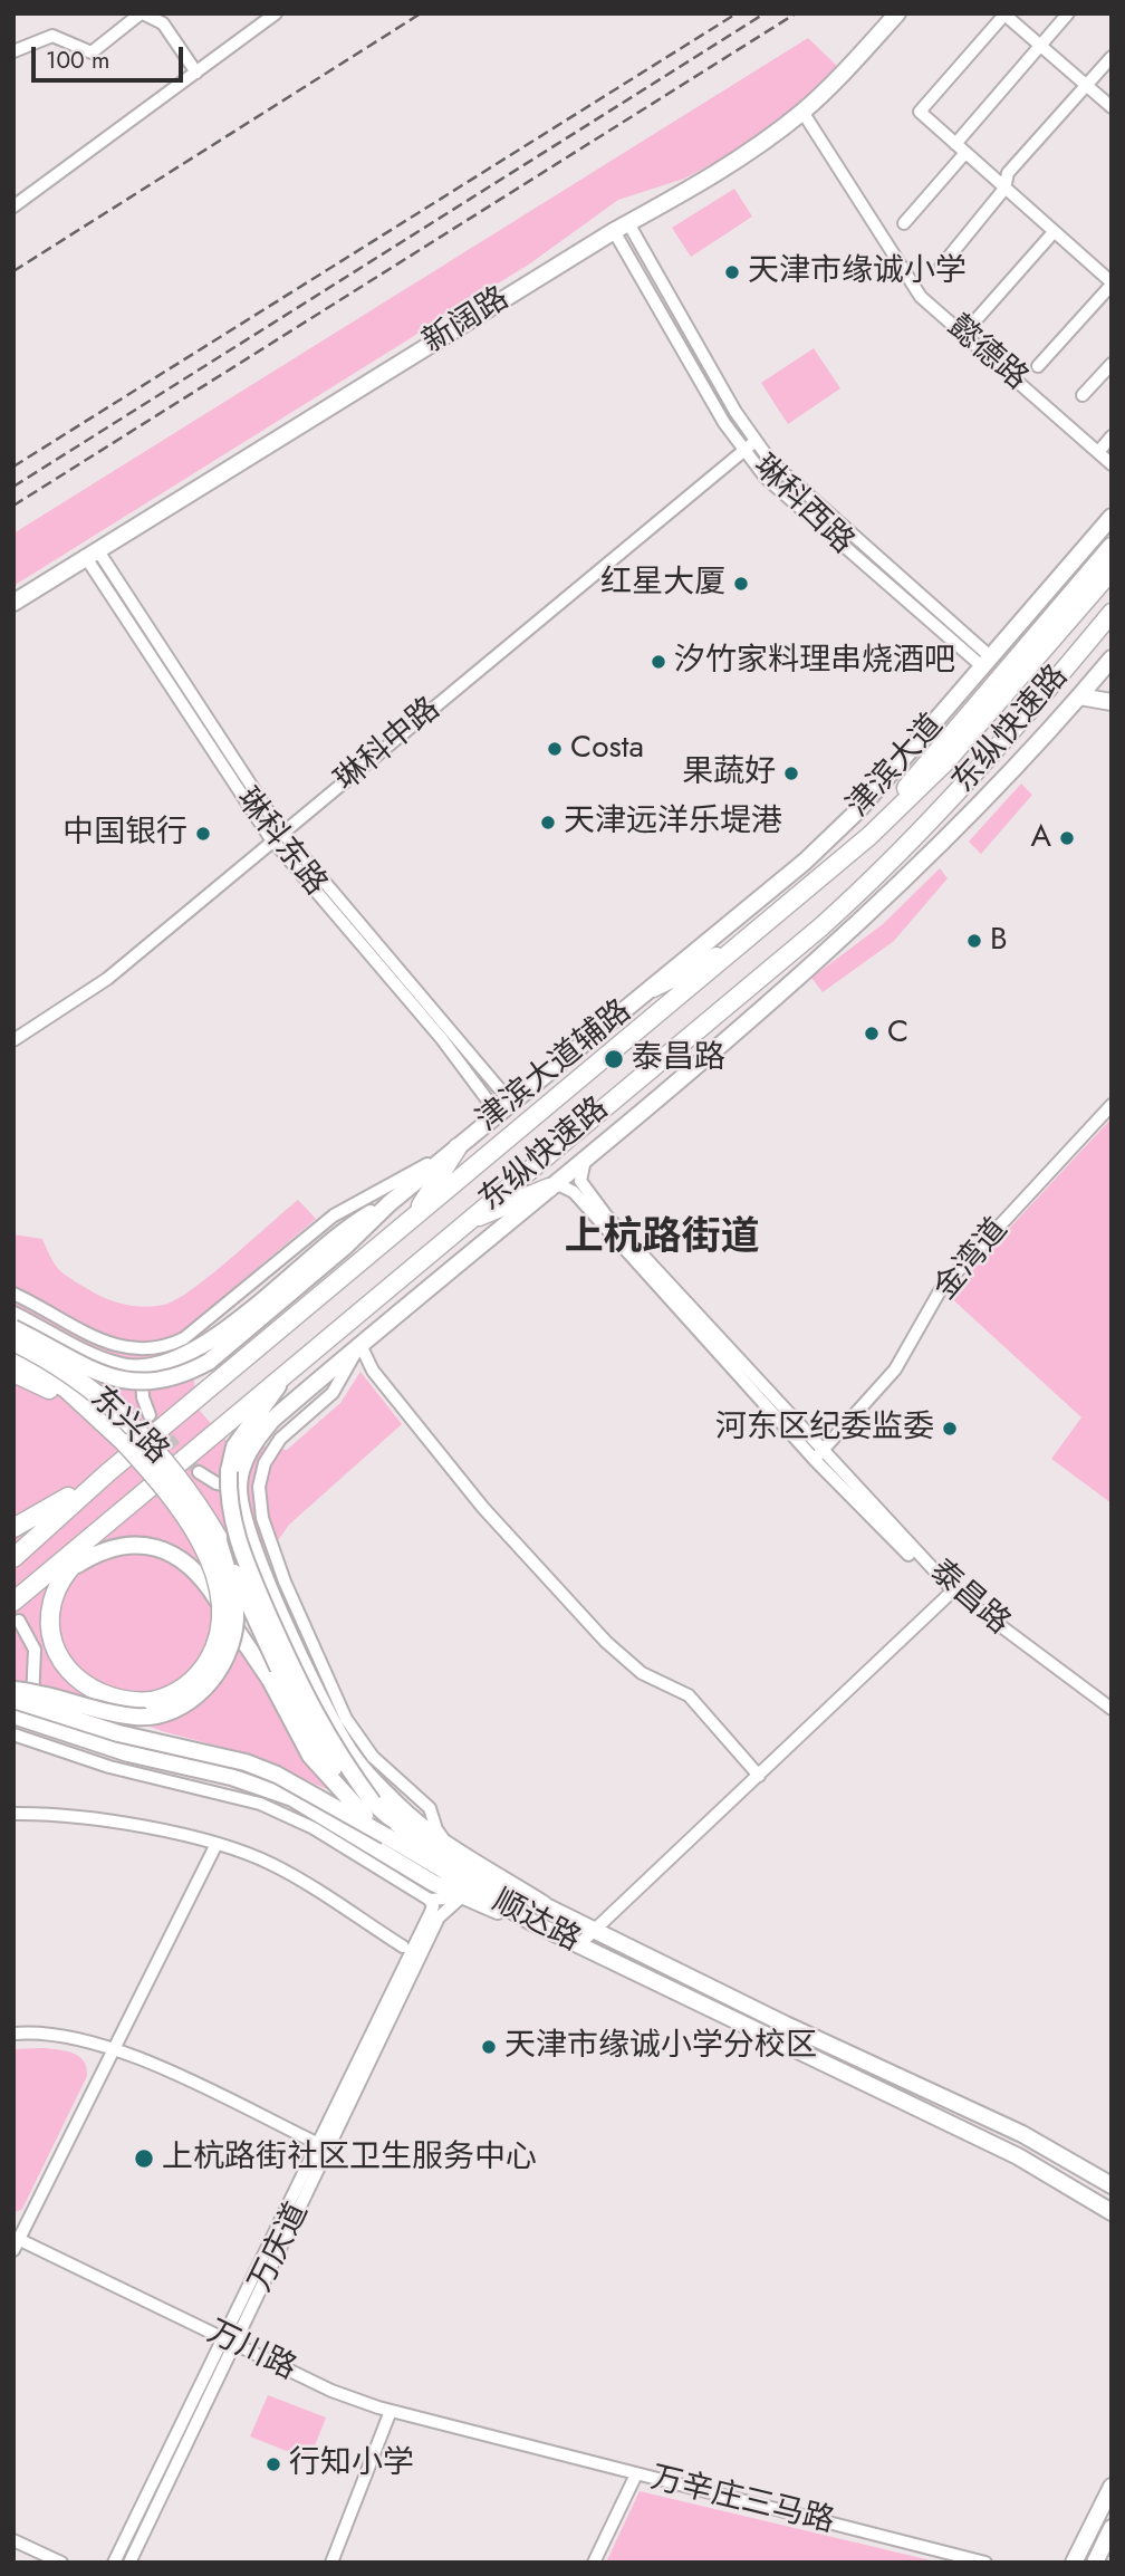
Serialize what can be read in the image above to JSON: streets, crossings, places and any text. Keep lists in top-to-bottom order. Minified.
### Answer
{"streets":{"highway":["东纵快速路","津滨大道","东兴路"],"main road":["新阔路","津滨大道辅路","顺达路"],"street":["懿德路","琳科西路","琳科中路","琳科东路","金湾道","泰昌路","万庆道","万川路","万辛庄三马路"]},"crossings":[["新阔路","懿德路"],["新阔路","琳科西路"],["新阔路","琳科东路"],["琳科西路","琳科中路"],["琳科西路","津滨大道"],["东纵快速路","津滨大道"],["琳科中路","琳科东路"],["津滨大道","津滨大道辅路"],["琳科东路","津滨大道辅路"],["金湾道","泰昌路"],["东兴路","顺达路"],["顺达路","万庆道"],["万庆道","万川路"],["万川路","万辛庄三马路"]],"districts":["上杭路街道"],"places":["天津市缘诚小学","红星大厦","汐竹家料理串烧酒吧","Costa","果蔬好","天津远洋乐堤港","中国银行","A","B","C","泰昌路","河东区纪委监委","天津市缘诚小学分校区","上杭路街社区卫生服务中心","行知小学"],"scale_bar":"100 m"}
